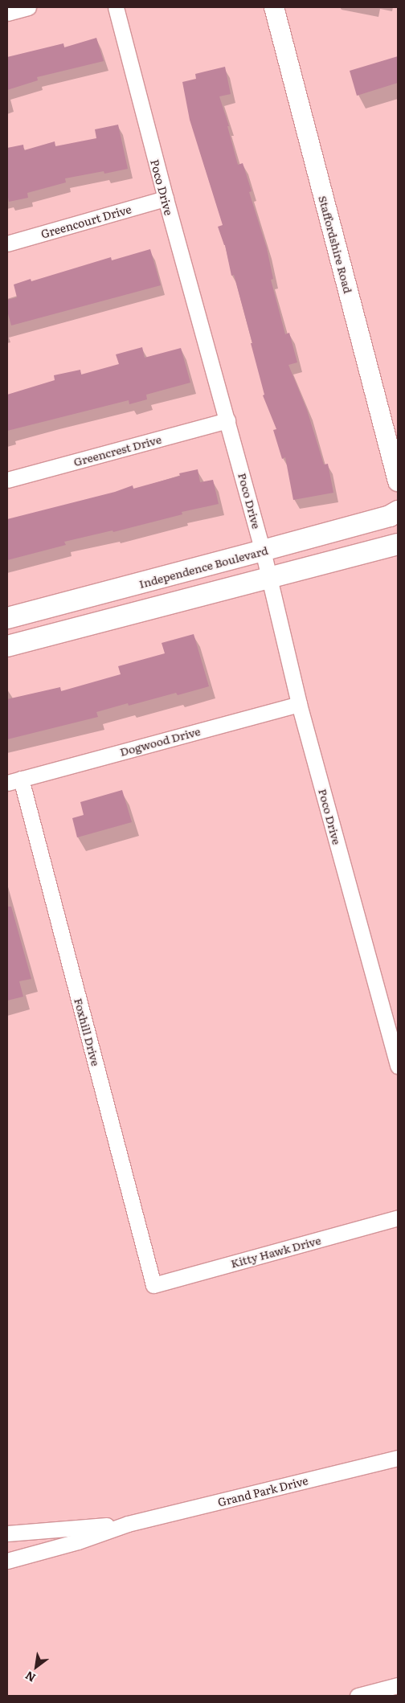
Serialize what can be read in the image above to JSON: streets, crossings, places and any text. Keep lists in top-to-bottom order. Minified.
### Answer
{"streets":{"main road":["Independence Boulevard"],"street":["Poco Drive","Greencourt Drive","Staffordshire Road","Greencrest Drive","Dogwood Drive","Foxhill Drive","Kitty Hawk Drive","Grand Park Drive"]},"crossings":[["Poco Drive","Greencourt Drive"],["Poco Drive","Greencrest Drive"],["Poco Drive","Independence Boulevard"],["Poco Drive","Dogwood Drive"],["Dogwood Drive","Foxhill Drive"],["Foxhill Drive","Kitty Hawk Drive"]],"north":"bottom left"}
